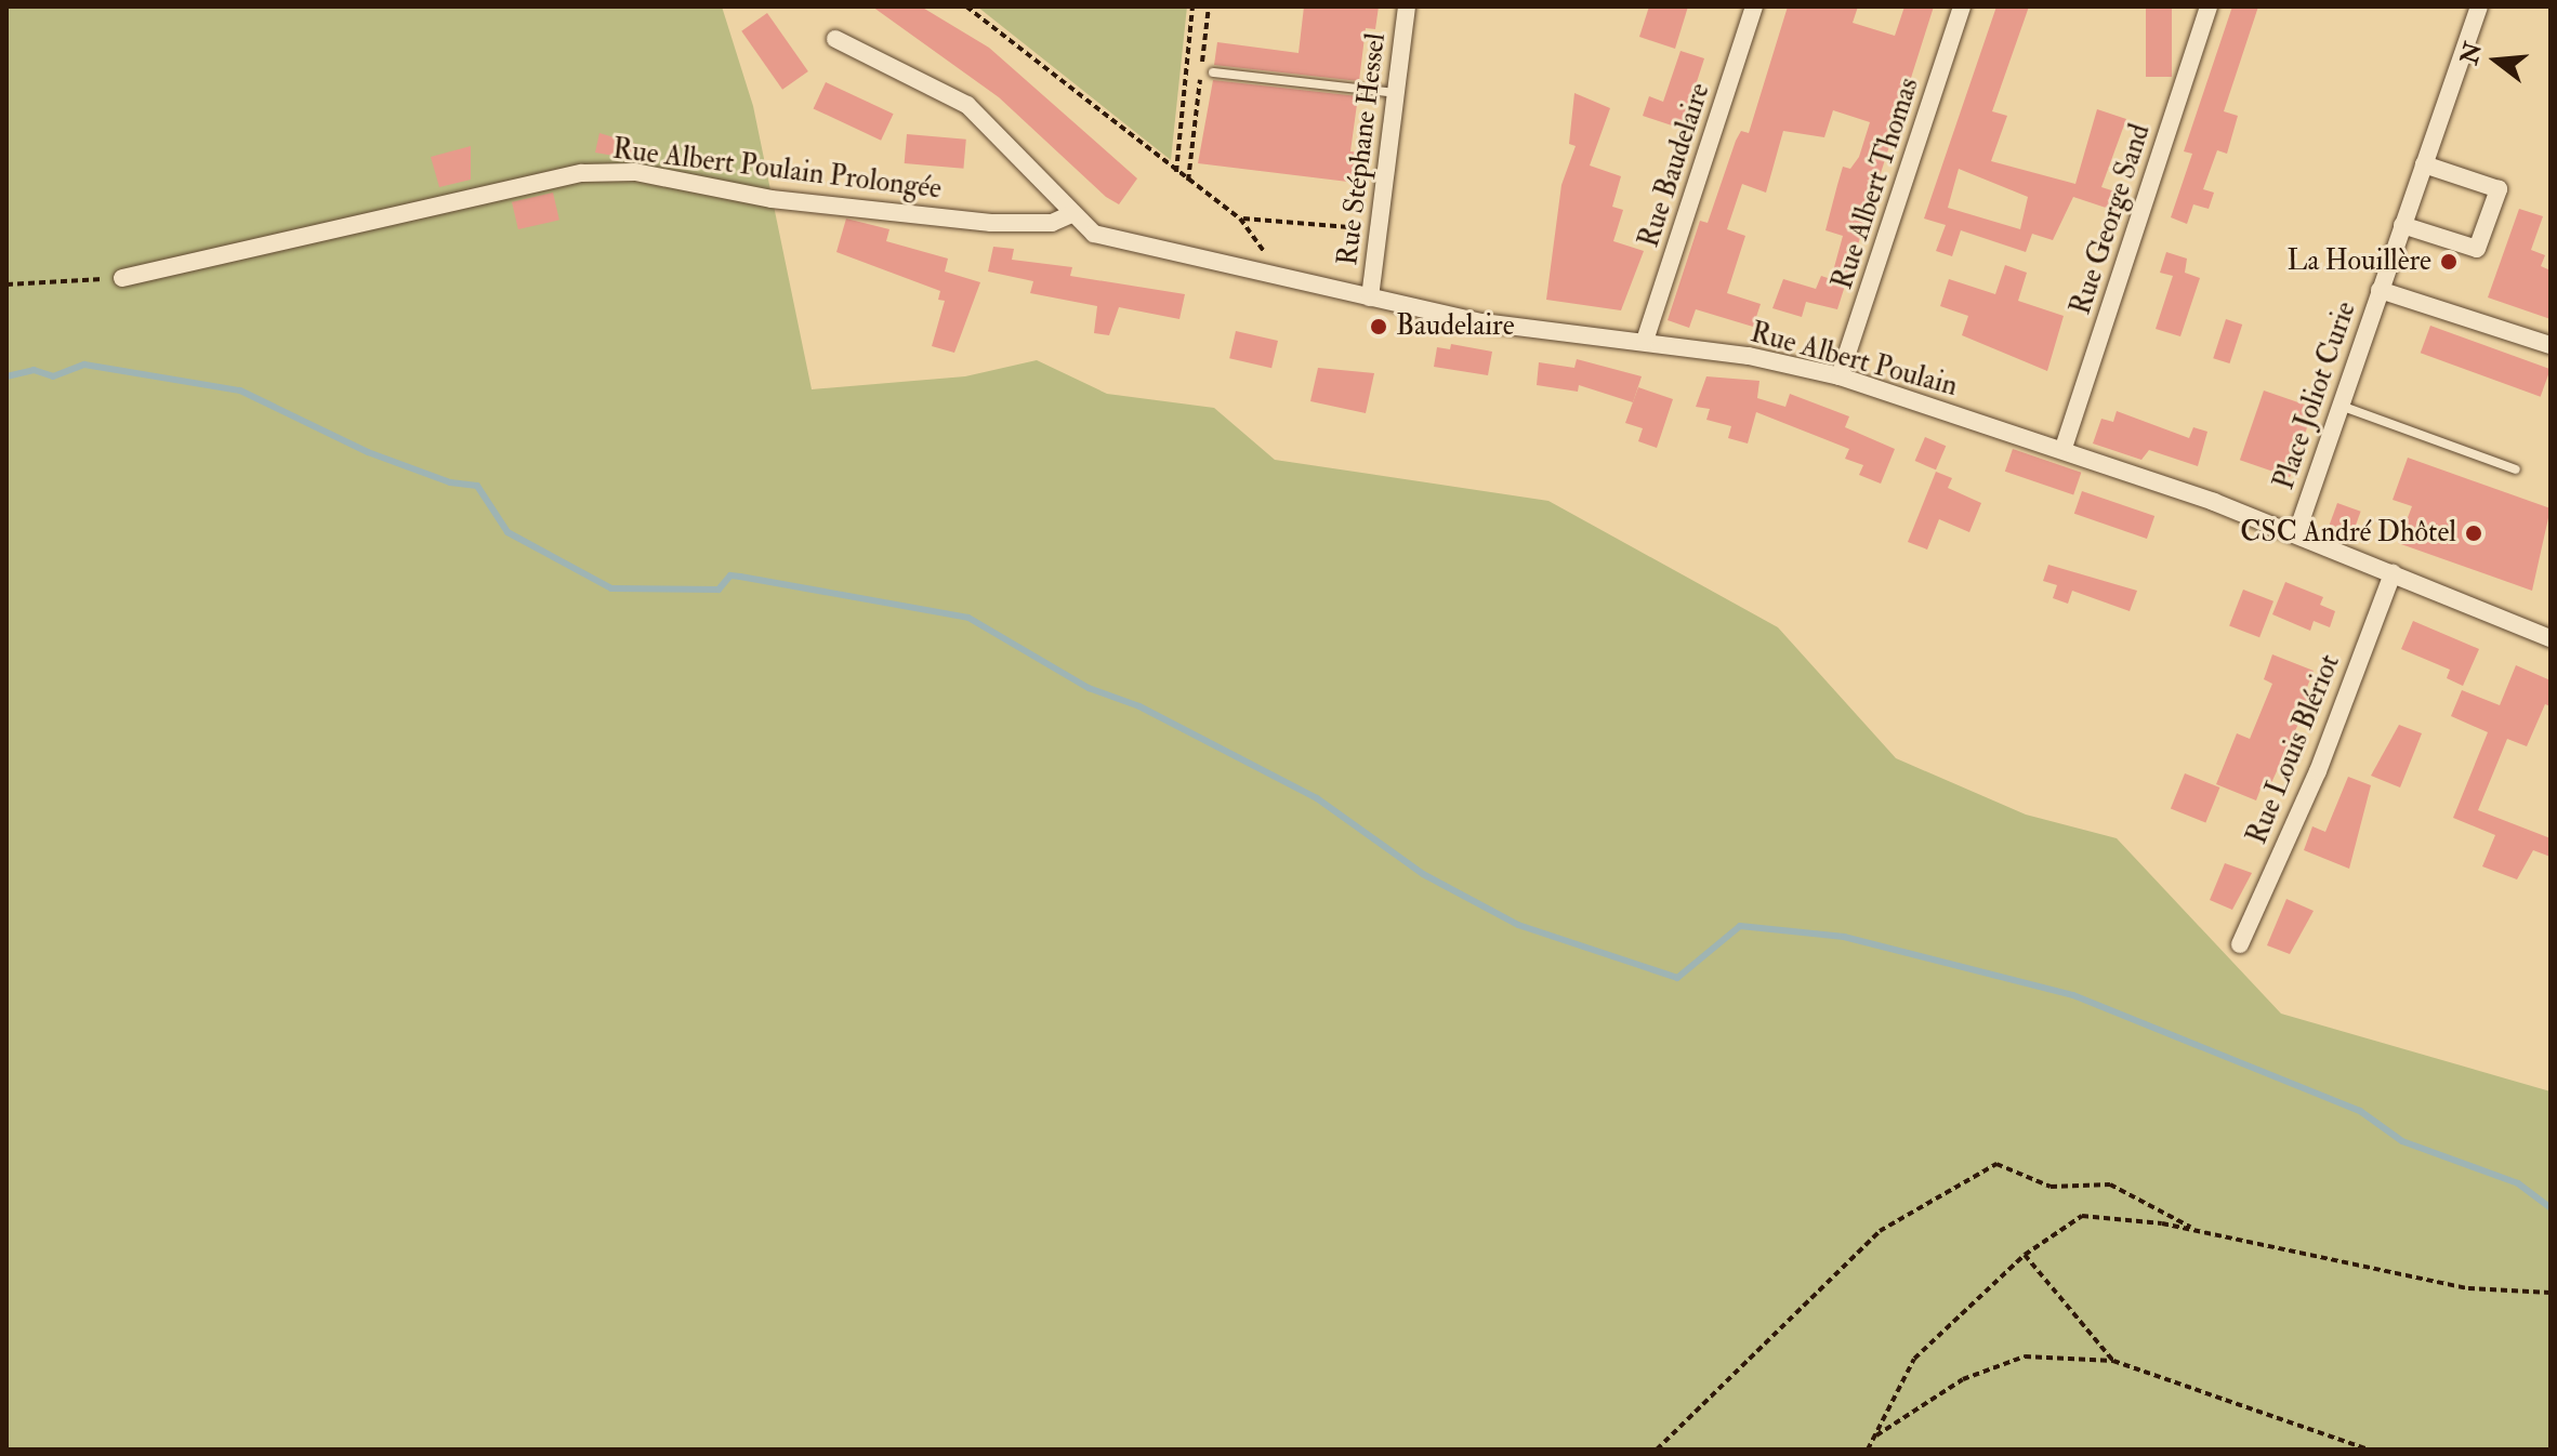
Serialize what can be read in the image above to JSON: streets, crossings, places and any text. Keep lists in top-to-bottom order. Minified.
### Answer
{"streets":{"street":["Rue Stéphane Hessel","Rue Baudelaire","Rue Albert Poulain Prolongée","Rue Albert Thomas","Rue George Sand","Rue Albert Poulain","Place Joliot Curie","Rue Louis Blériot"]},"crossings":[["Rue Stéphane Hessel","Rue Albert Poulain"],["Rue Baudelaire","Rue Albert Poulain"],["Rue Albert Poulain Prolongée","Rue Albert Poulain"],["Rue Albert Thomas","Rue Albert Poulain"],["Rue George Sand","Rue Albert Poulain"],["Rue Albert Poulain","Place Joliot Curie"],["Rue Albert Poulain","Rue Louis Blériot"]],"places":["La Houillère","Baudelaire","CSC André Dhôtel"],"north":"left"}
